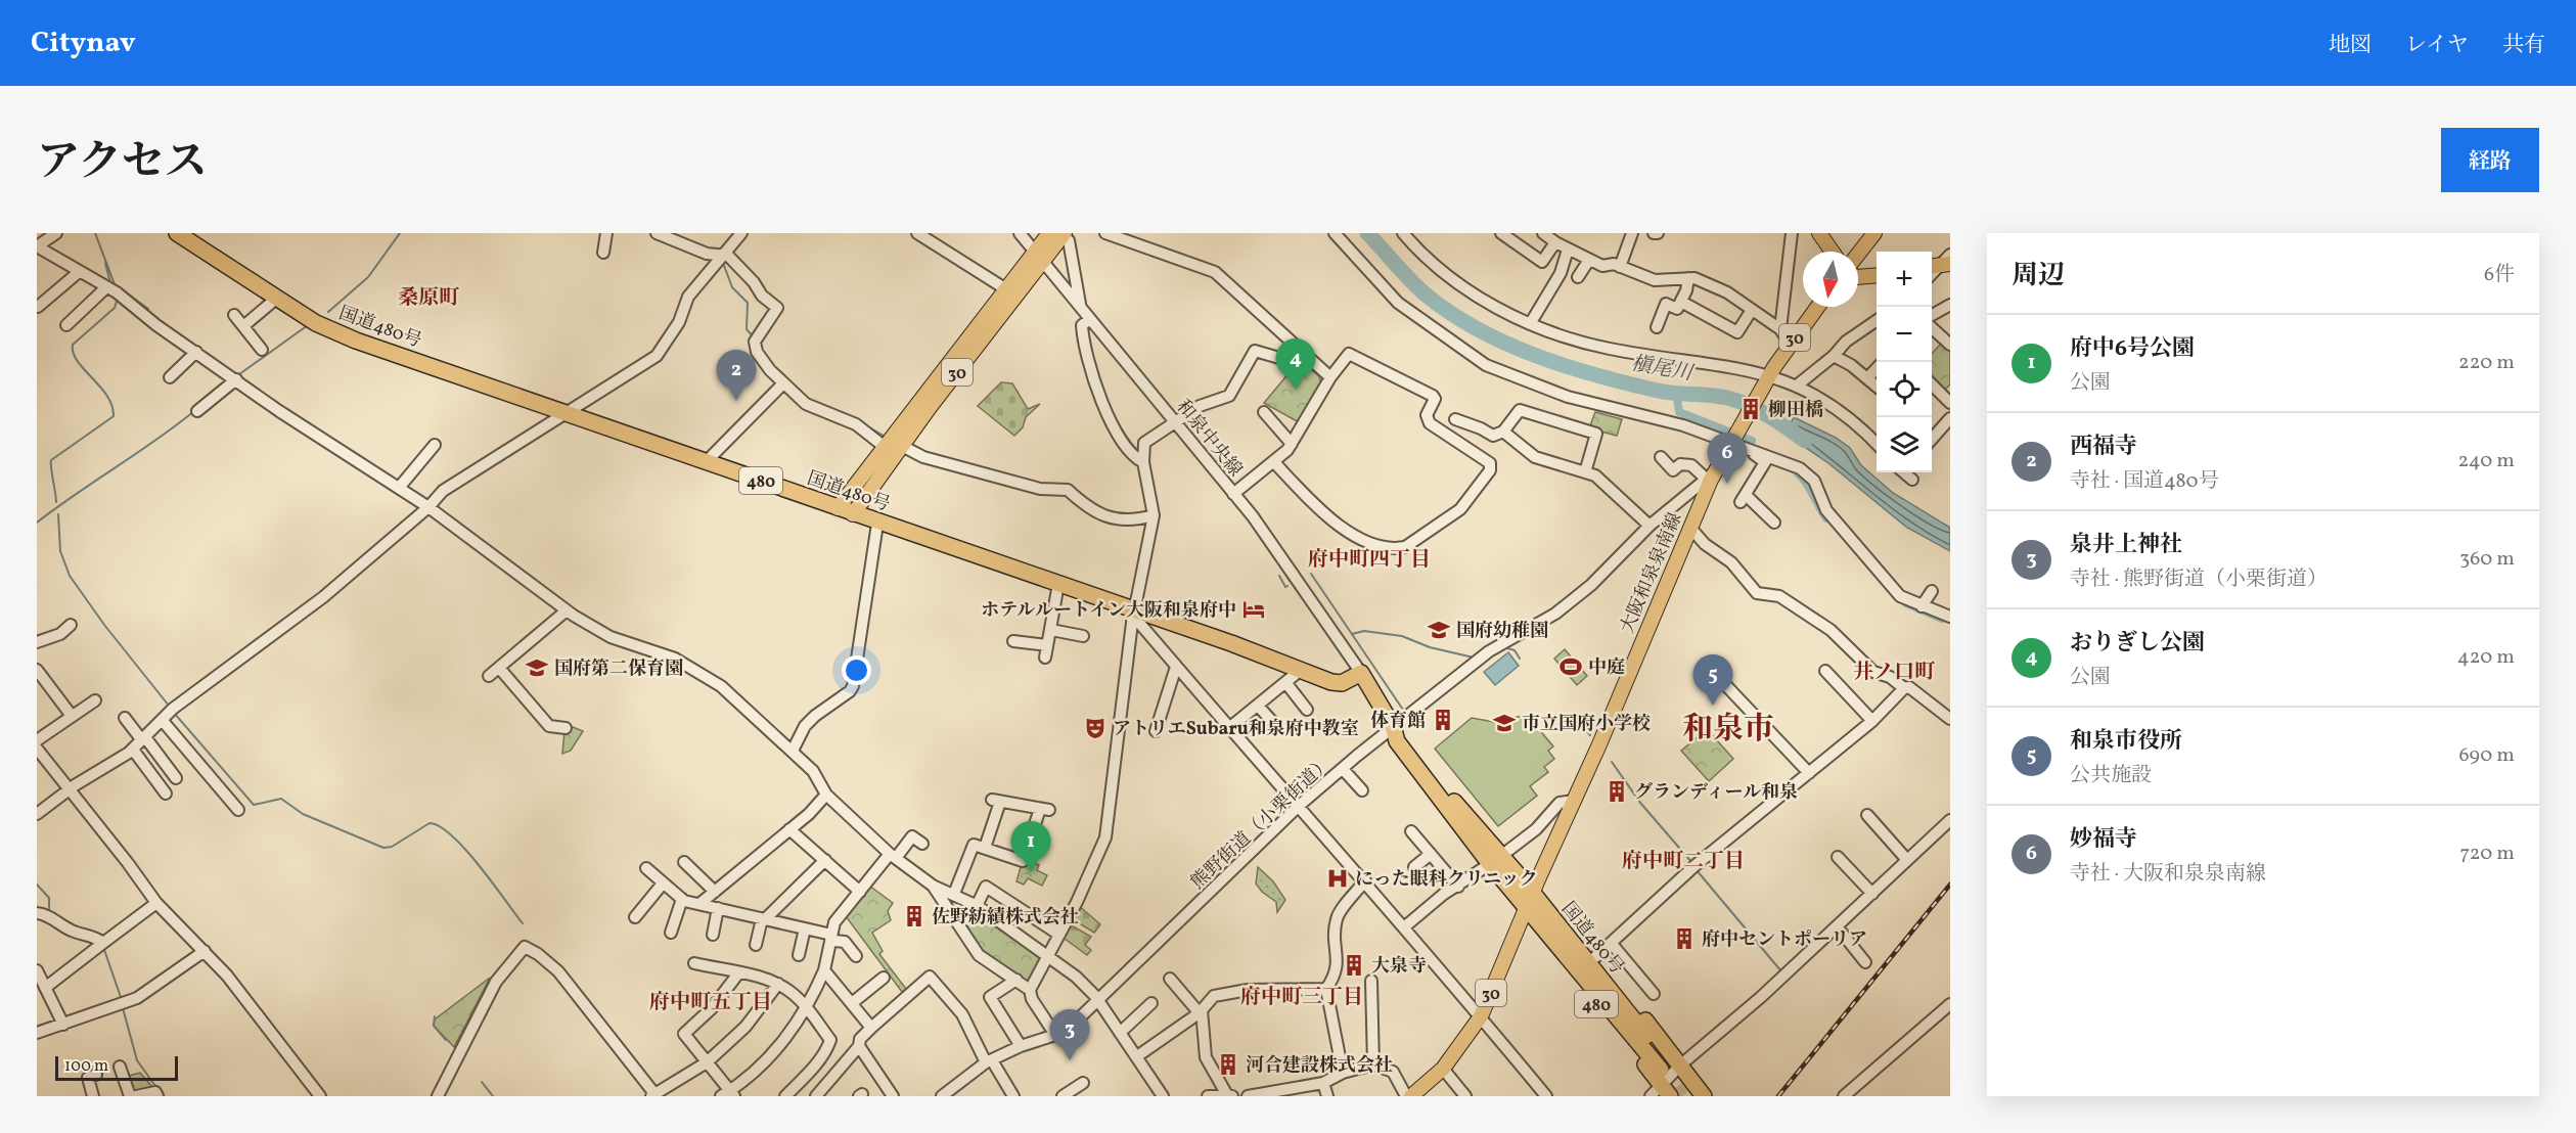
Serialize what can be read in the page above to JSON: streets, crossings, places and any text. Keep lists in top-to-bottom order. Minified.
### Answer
{"streets":{"highway":["国道480号","480"],"main road":["30","大阪和泉泉南線"],"street":["和泉中央線","熊野街道（小栗街道）"]},"crossings":[["国道480号","30"],["国道480号","和泉中央線"],["国道480号","480"],["国道480号","大阪和泉泉南線"],["国道480号","熊野街道（小栗街道）"],["30","和泉中央線"],["大阪和泉泉南線","熊野街道（小栗街道）"]],"districts":["桑原町","府中町四丁目","井ノ口町","和泉市","府中町二丁目","府中町三丁目","府中町五丁目"],"water":["槇尾川"],"places":{"building":["柳田橋","体育館","グランディール和泉","佐野紡績株式会社","府中セントポーリア","大泉寺","河合建設株式会社"],"hotel":["ホテルルートイン大阪和泉府中"],"school or university":["国府幼稚園","国府第二保育園","市立国府小学校"],"sports":["中庭"],"theatre":["アトリエSubaru和泉府中教室"],"hospital":["にった眼科クリニック"]},"scale_bar":"100 m","north":"bottom","page":{"header":"Citynav","nav":["地図","レイヤ","共有"],"title":"アクセス","buttons":"経路","heading":["周辺","6件"],"map_buttons":["+","−"],"list":[{"mark":"1","name":"府中6号公園","note":"公園","value":"220 m"},{"mark":"2","name":"西福寺","note":"寺社 · 国道480号","value":"240 m"},{"mark":"3","name":"泉井上神社","note":"寺社 · 熊野街道（小栗街道）","value":"360 m"},{"mark":"4","name":"おりぎし公園","note":"公園","value":"420 m"},{"mark":"5","name":"和泉市役所","note":"公共施設","value":"690 m"},{"mark":"6","name":"妙福寺","note":"寺社 · 大阪和泉泉南線","value":"720 m"}],"pins":["4","2","6","5","1","3"],"scale":"100 m"}}
